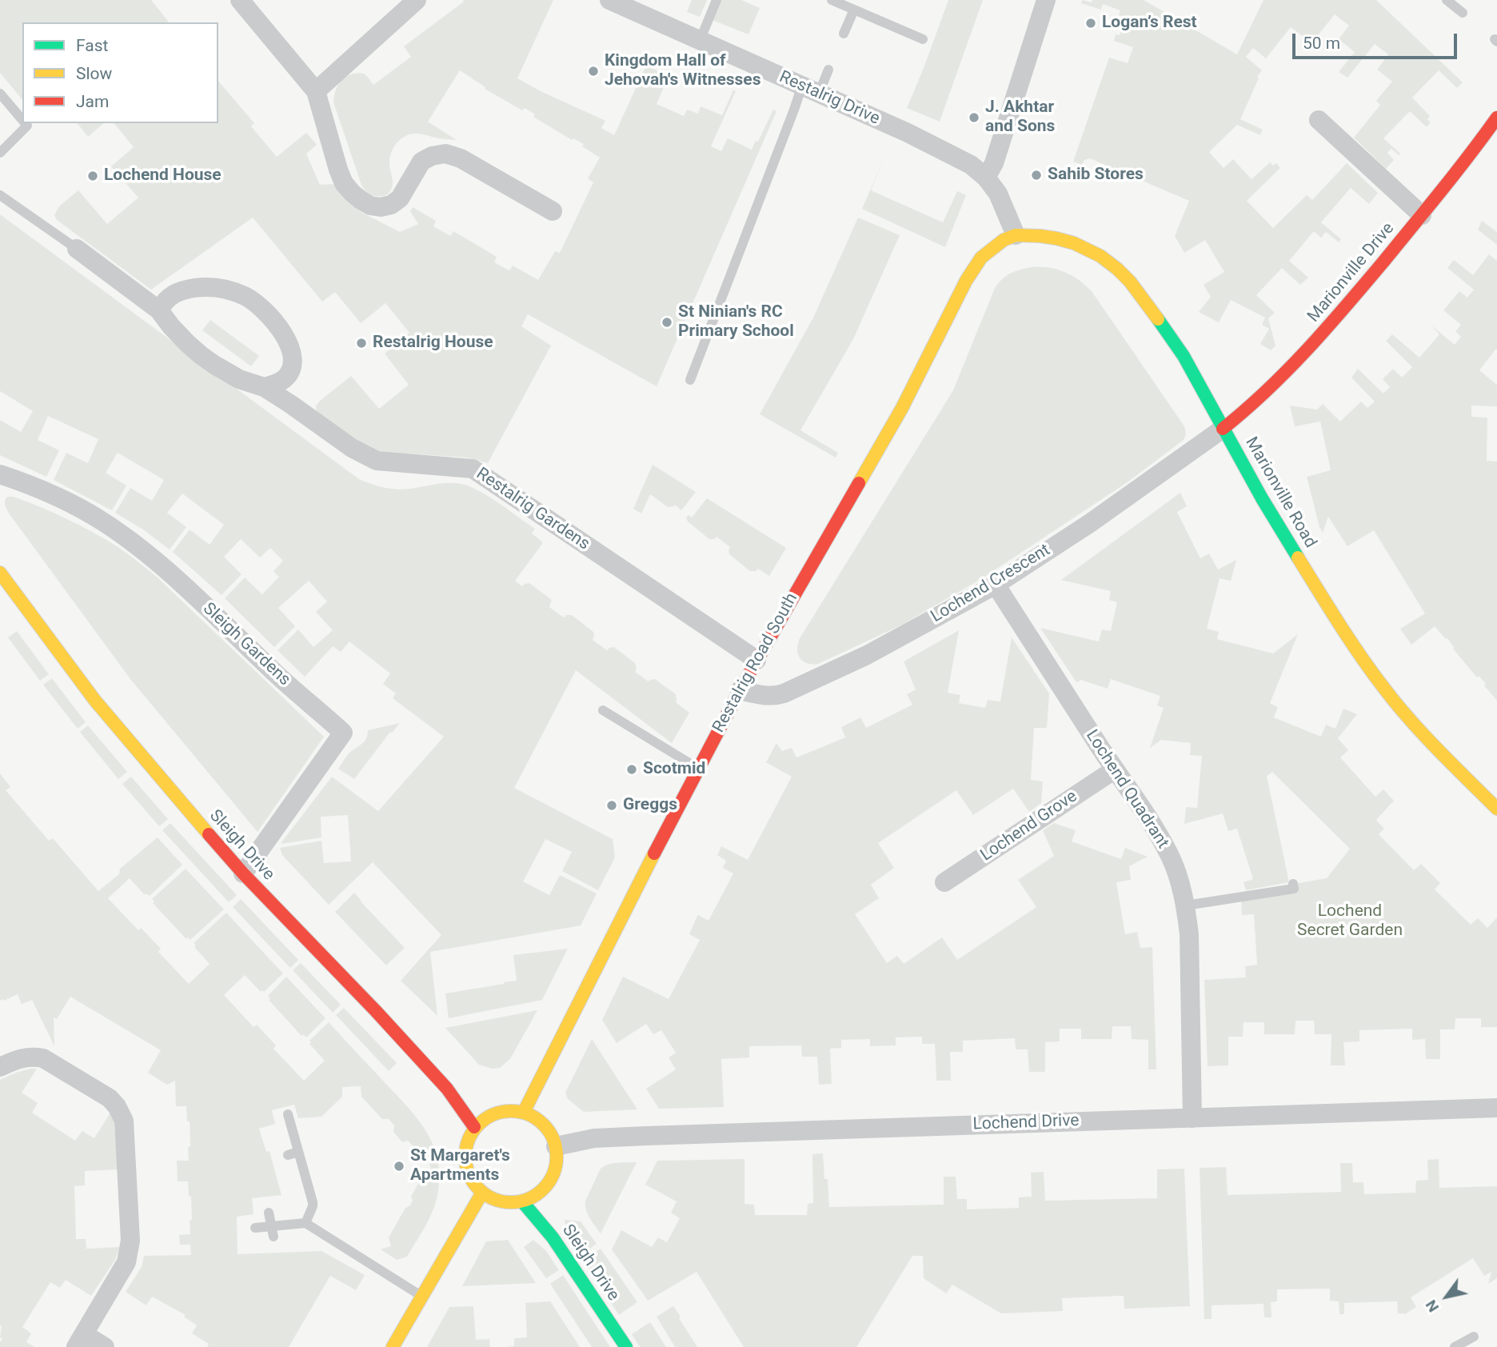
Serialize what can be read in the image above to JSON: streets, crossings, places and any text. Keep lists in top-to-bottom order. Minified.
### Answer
{"streets":{"street":["Restalrig Drive","Marionville Drive","Marionville Road","Restalrig Gardens","Lochend Crescent","Sleigh Gardens","Restalrig Road South","Lochend Quadrant","Lochend Grove","Sleigh Drive","Lochend Drive"]},"crossings":[["Restalrig Drive","Marionville Road"],["Restalrig Drive","Restalrig Road South"],["Marionville Drive","Marionville Road"],["Marionville Drive","Lochend Crescent"],["Marionville Road","Lochend Crescent"],["Marionville Road","Restalrig Road South"],["Restalrig Gardens","Restalrig Road South"],["Lochend Crescent","Restalrig Road South"],["Lochend Crescent","Lochend Quadrant"],["Sleigh Gardens","Sleigh Drive"],["Restalrig Road South","Sleigh Drive"],["Restalrig Road South","Lochend Drive"],["Lochend Quadrant","Lochend Grove"],["Lochend Quadrant","Lochend Drive"],["Sleigh Drive","Lochend Drive"]],"parks":["Lochend Secret Garden"],"places":["Logan’s Rest","Kingdom Hall of Jehovah's Witnesses","J. Akhtar and Sons","Sahib Stores","Lochend House","St Ninian's RC Primary School","Restalrig House","Scotmid","Greggs","St Margaret's Apartments"],"legend":["Fast","Slow","Jam"],"scale_bar":"50 m","north":"bottom left"}
